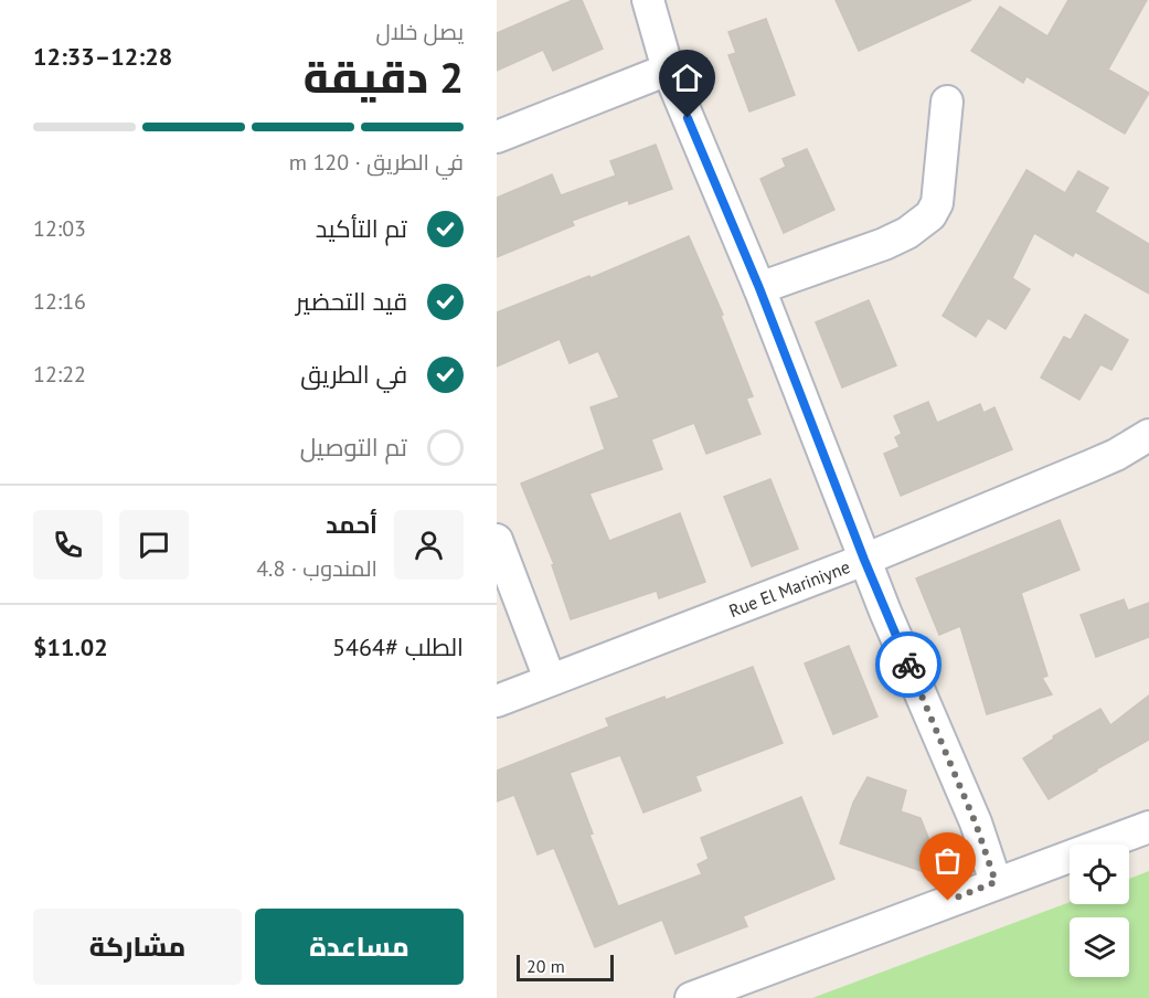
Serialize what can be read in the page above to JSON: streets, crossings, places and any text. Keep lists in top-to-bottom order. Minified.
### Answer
{"streets":{"street":["Rue El Mariniyne"]},"scale_bar":"20 m","page":{"heading":["2 دقيقة","يصل خلال","12:28–12:33"],"panel":["أحمد","المندوب · 4.8","الطلب #5464","$11.02"],"bar":"في الطريق · 120 m","list":[["تم التأكيد","12:03"],["قيد التحضير","12:16"],["في الطريق","12:22"],"تم التوصيل"],"buttons":["مساعدة","مشاركة"],"scale":"20 m"}}
